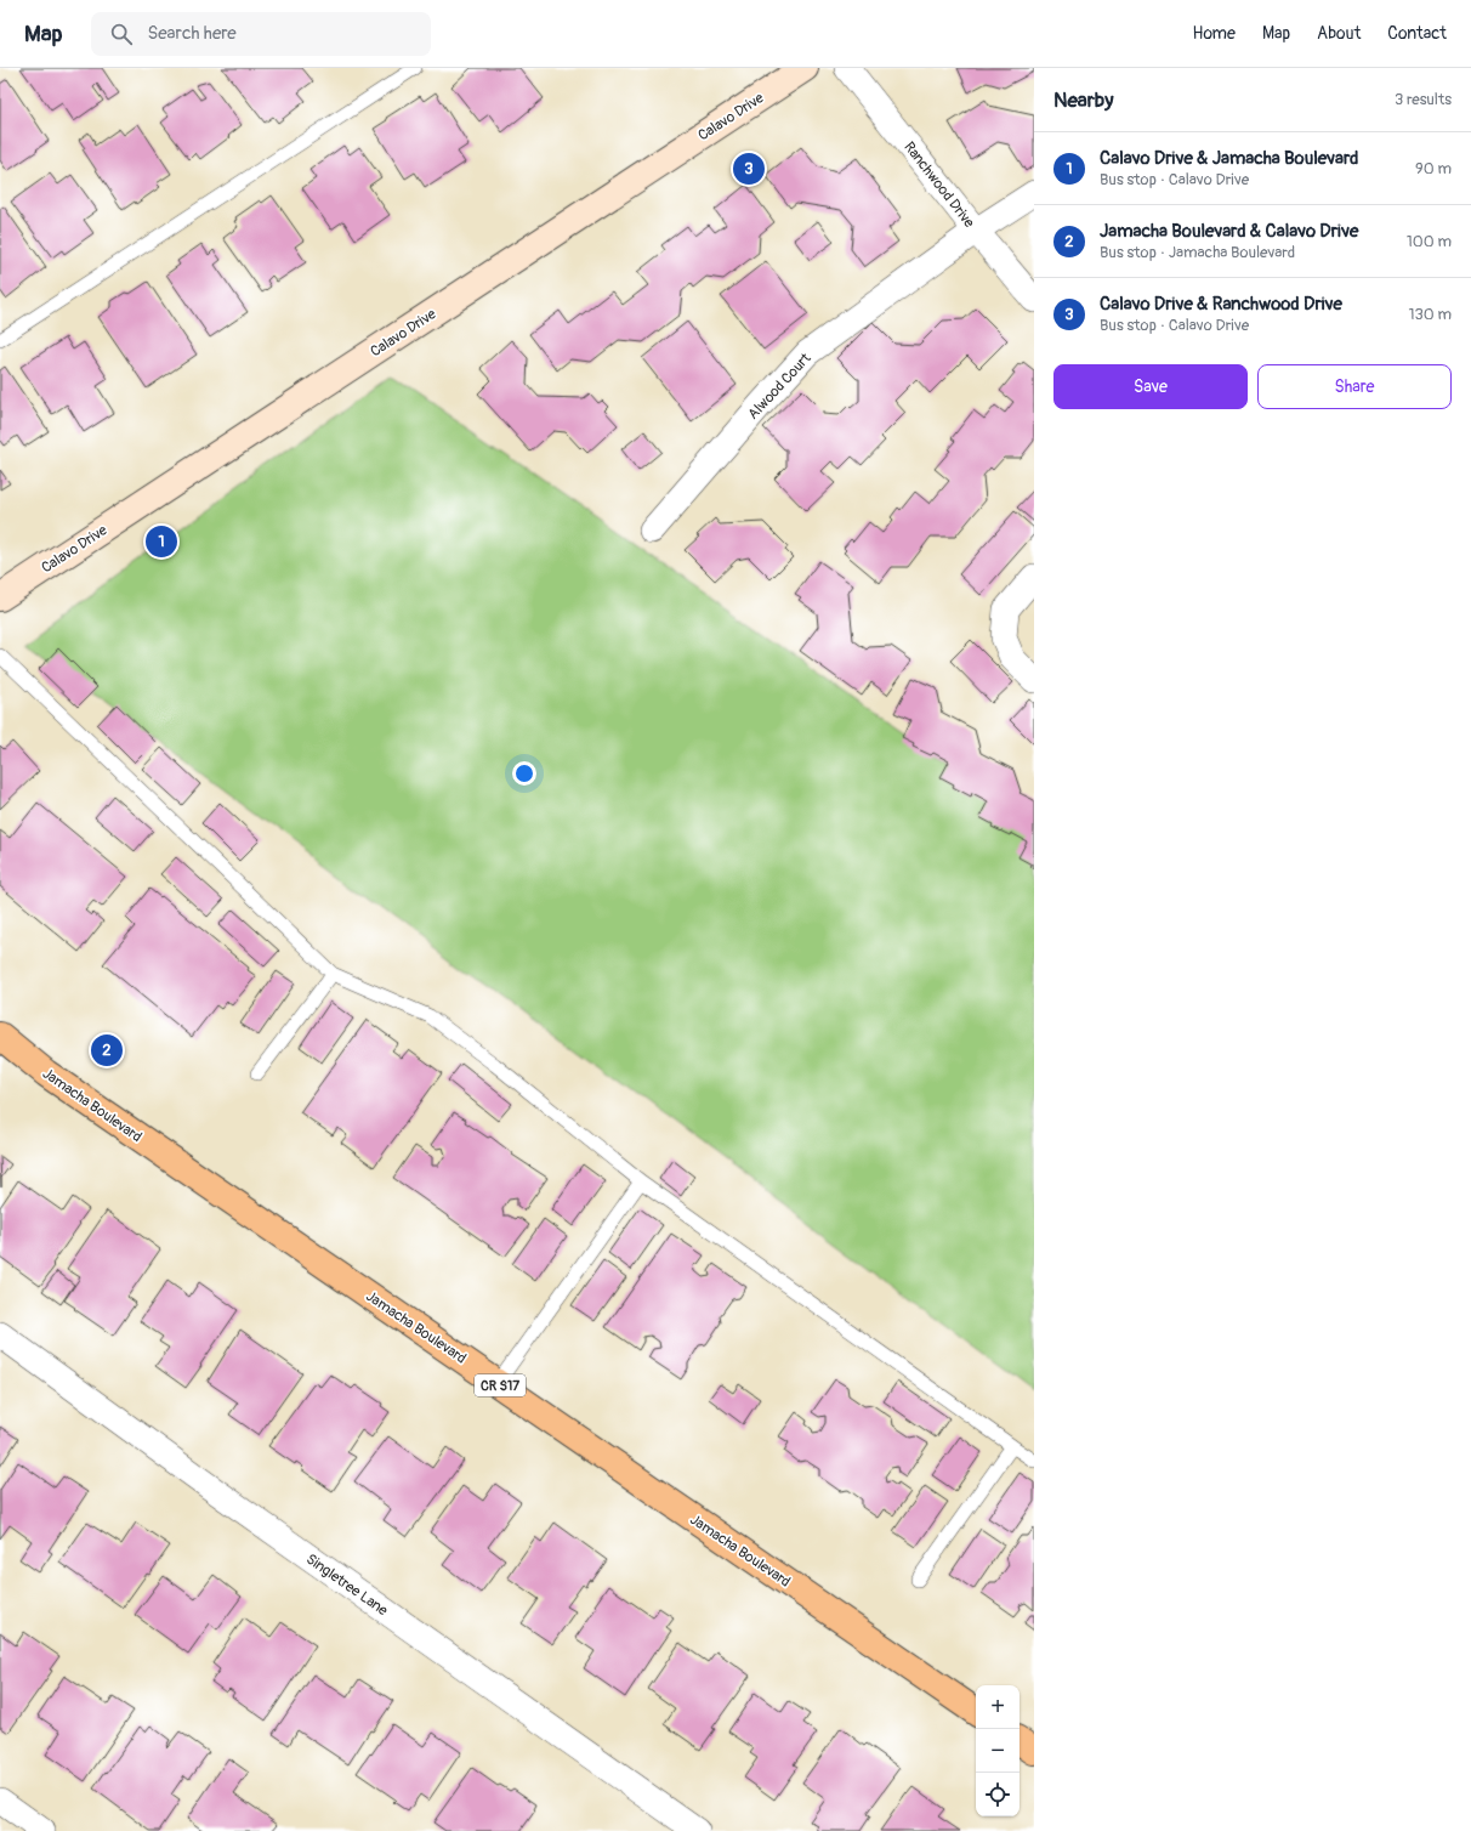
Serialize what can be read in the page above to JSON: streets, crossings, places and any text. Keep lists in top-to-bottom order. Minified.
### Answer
{"streets":{"main road":["Jamacha Boulevard","CR S17"],"street":["Calavo Drive","Ranchwood Drive","Alwood Court","Singletree Lane"]},"crossings":[["Ranchwood Drive","Alwood Court"]],"page":{"header":"Map","search":"Search here","nav":["Home","Map","About","Contact"],"heading":["Nearby","3 results"],"list":[{"mark":"1","name":"Calavo Drive & Jamacha Boulevard","note":"Bus stop · Calavo Drive","value":"90 m"},{"mark":"2","name":"Jamacha Boulevard & Calavo Drive","note":"Bus stop · Jamacha Boulevard","value":"100 m"},{"mark":"3","name":"Calavo Drive & Ranchwood Drive","note":"Bus stop · Calavo Drive","value":"130 m"}],"pins":["3","1","2"],"buttons":["Save","Share"],"map_buttons":["+","−"]}}
